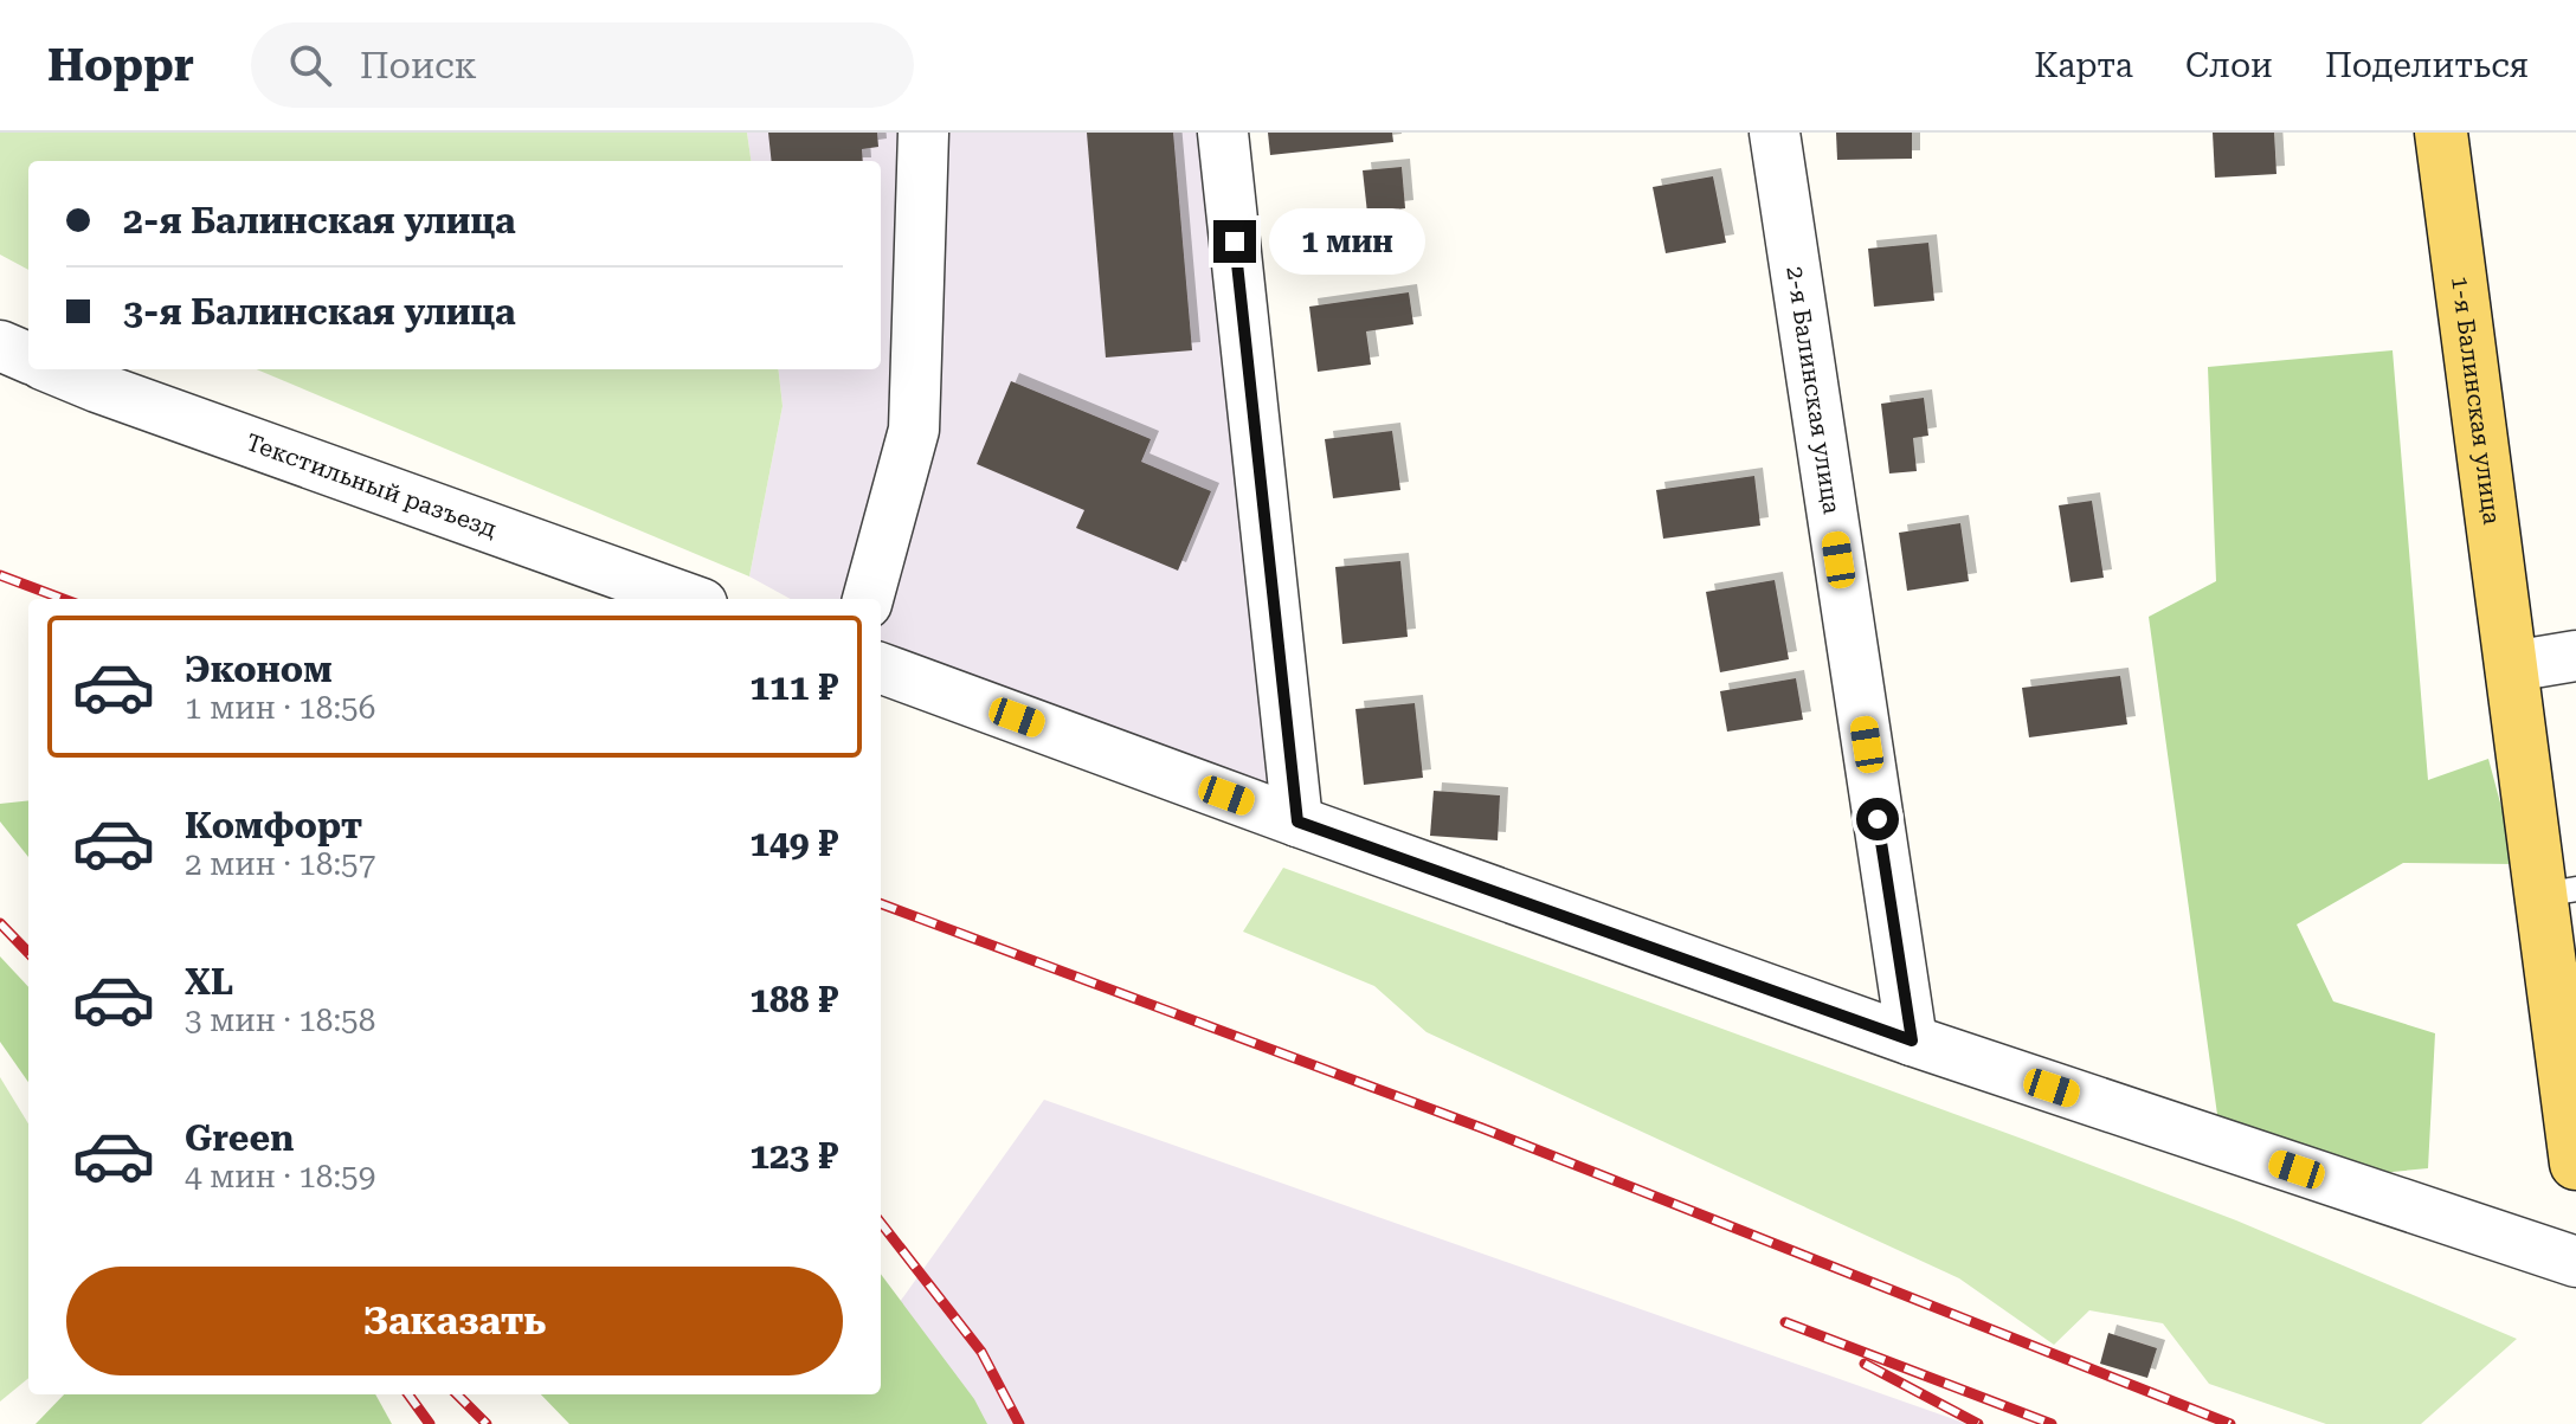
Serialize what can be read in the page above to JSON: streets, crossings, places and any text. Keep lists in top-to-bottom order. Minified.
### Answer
{"streets":{"main road":["1-я Балинская улица"],"street":["2-я Балинская улица","Текстильный разъезд"]},"page":{"header":"Hoppr","search":"Поиск","nav":["Карта","Слои","Поделиться"],"banner":["2-я Балинская улица","3-я Балинская улица"],"bubble":"1 мин","list":[{"name":"Эконом","note":"1 мин · 18:56","value":"111 ₽"},{"name":"Комфорт","note":"2 мин · 18:57","value":"149 ₽"},{"name":"XL","note":"3 мин · 18:58","value":"188 ₽"},{"name":"Green","note":"4 мин · 18:59","value":"123 ₽"}],"buttons":"Заказать"}}
